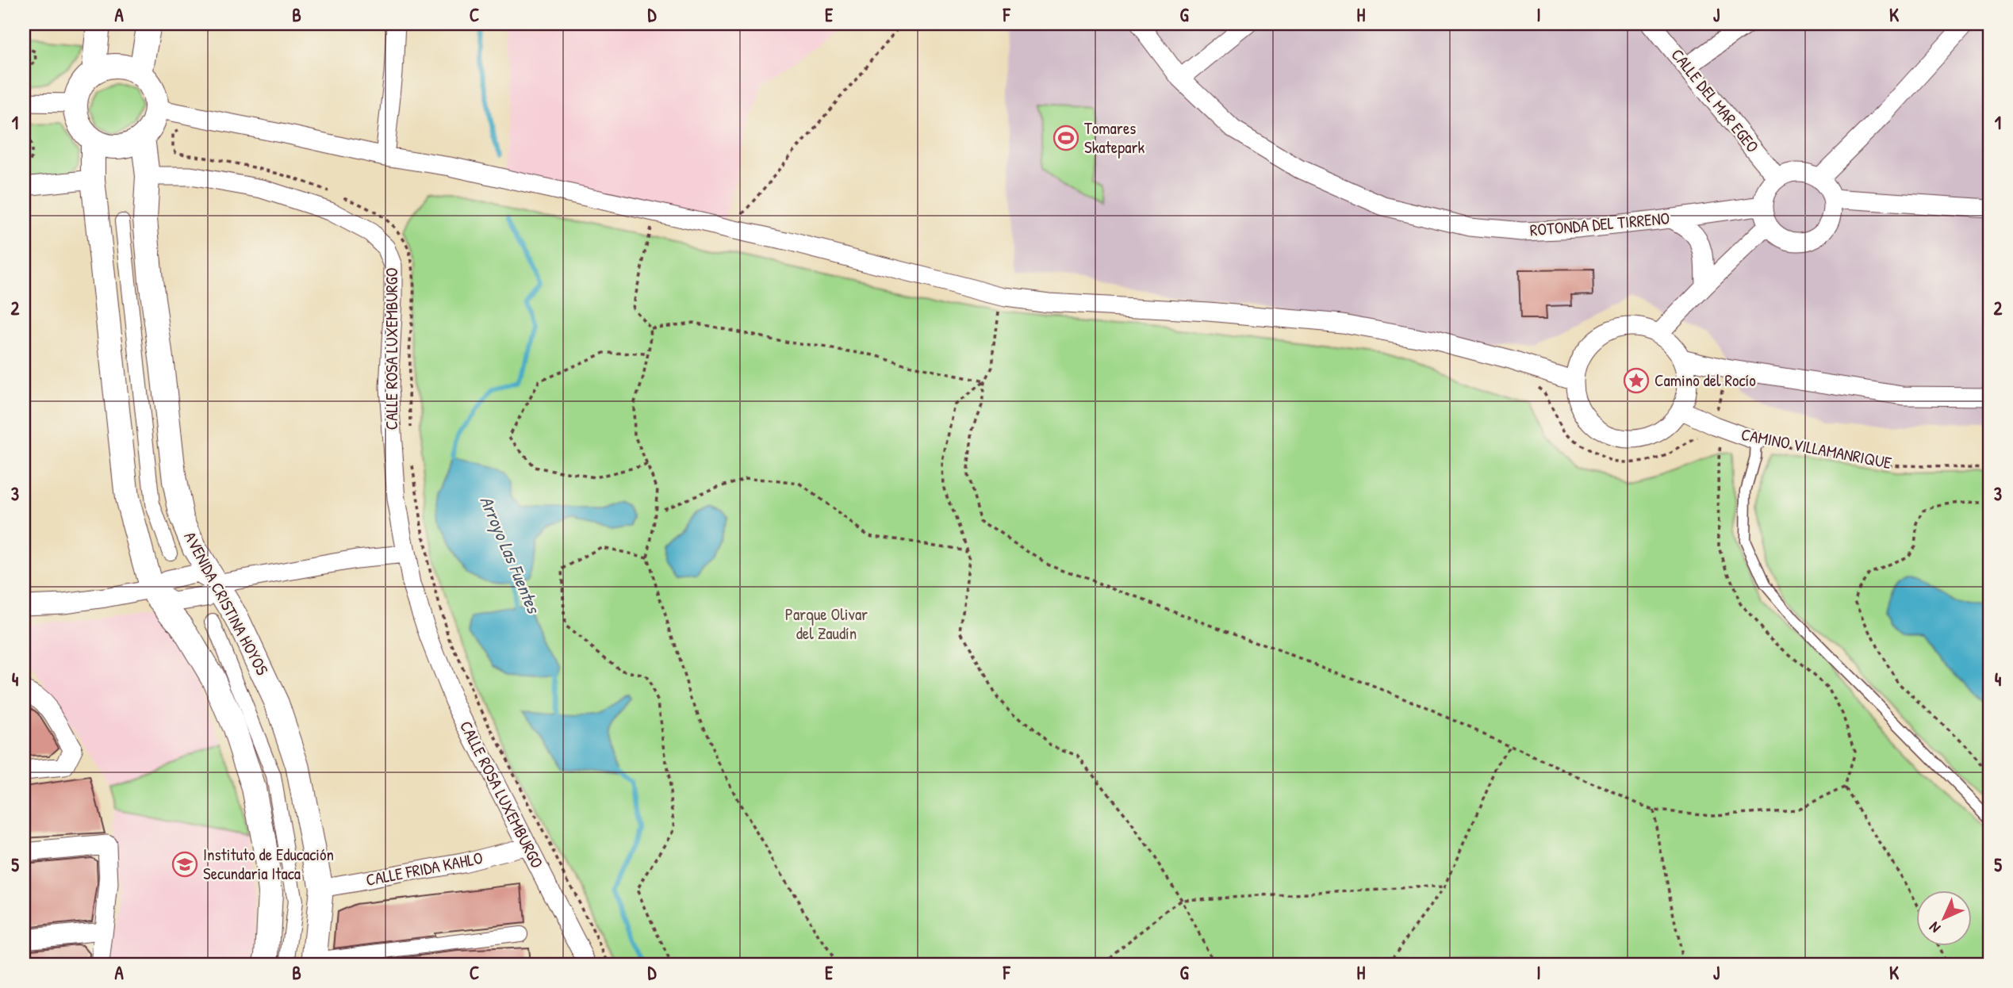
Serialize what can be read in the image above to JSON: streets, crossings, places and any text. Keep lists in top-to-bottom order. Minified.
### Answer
{"streets":{"street":["CALLE DEL MAR EGEO","ROTONDA DEL TIRRENO","CALLE ROSA LUXEMBURGO","CAMINO VILLAMANRIQUE","AVENIDA CRISTINA HOYOS","CALLE FRIDA KAHLO"]},"crossings":[["CALLE DEL MAR EGEO","ROTONDA DEL TIRRENO"],["CALLE ROSA LUXEMBURGO","AVENIDA CRISTINA HOYOS"],["CALLE ROSA LUXEMBURGO","CALLE FRIDA KAHLO"],["AVENIDA CRISTINA HOYOS","CALLE FRIDA KAHLO"]],"water":["Arroyo Las Fuentes"],"parks":["Parque Olivar del Zaudín"],"places":{"sports":["Tomares Skatepark"],"place":["Camino del Rocío"],"school or university":["Instituto de Educación Secundaria Itaca"]},"north":"bottom left","grid":{"columns":["A","B","C","D","E","F","G","H","I","J","K"],"rows":["1","2","3","4","5"]}}
